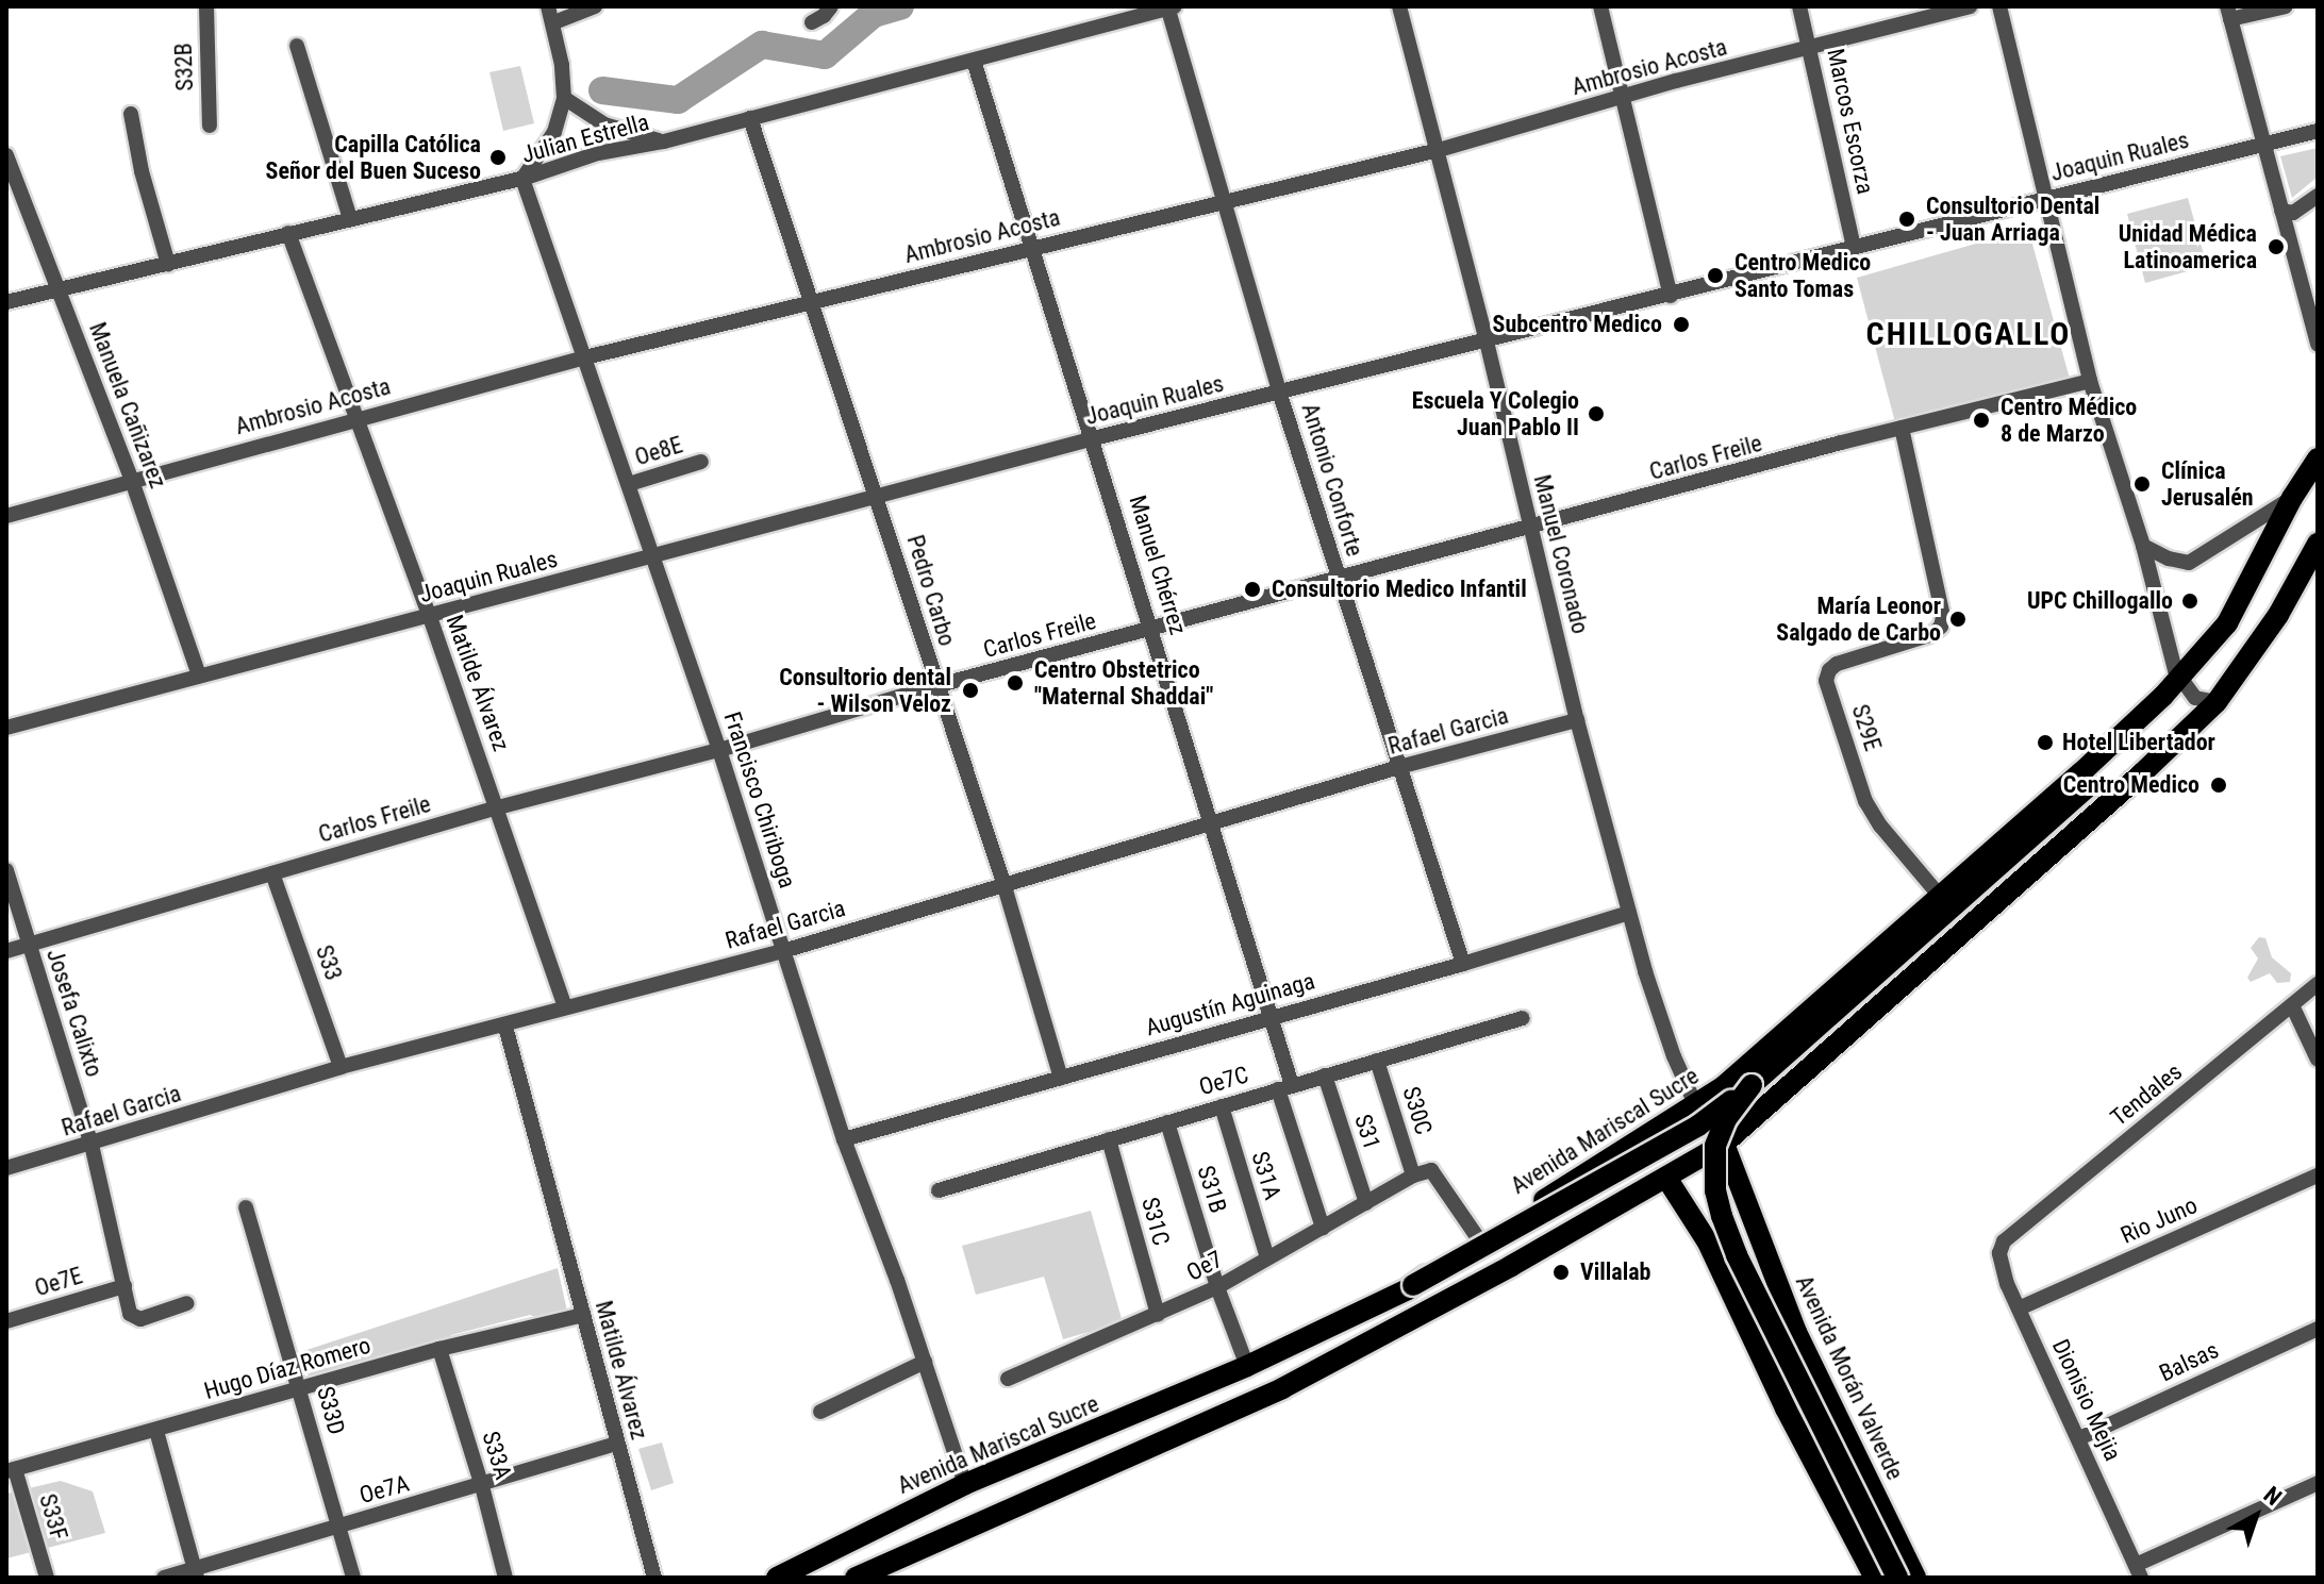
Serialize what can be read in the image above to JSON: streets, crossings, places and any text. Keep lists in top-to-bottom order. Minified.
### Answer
{"streets":{"main road":["Avenida Mariscal Sucre","Avenida Morán Valverde"],"street":["S32B","Ambrosio Acosta","Marcos Escorza","Julian Estrella","Joaquin Ruales","Manuela Cañizarez","Oe8E","Carlos Freile","Antonio Conforte","Manuel Coronado","Manuel Chérrez","Pedro Carbo","Matilde Álvarez","S29E","Rafael Garcia","Francisco Chiriboga","S33","Augustín Aguinaga","Josefa Calixto","Oe7C","Tendales","S30C","S31","S31A","S31B","Rio Juno","S31C","Oe7","Oe7E","Balsas","Hugo Díaz Romero","Dionisio Mejia","S33D","S33A","Oe7A","S33F"]},"crossings":[["Ambrosio Acosta","Marcos Escorza"],["Ambrosio Acosta","Manuela Cañizarez"],["Ambrosio Acosta","Antonio Conforte"],["Ambrosio Acosta","Manuel Coronado"],["Ambrosio Acosta","Manuel Chérrez"],["Ambrosio Acosta","Pedro Carbo"],["Ambrosio Acosta","Matilde Álvarez"],["Ambrosio Acosta","Francisco Chiriboga"],["Marcos Escorza","Joaquin Ruales"],["Julian Estrella","Manuela Cañizarez"],["Julian Estrella","Antonio Conforte"],["Julian Estrella","Manuel Chérrez"],["Julian Estrella","Pedro Carbo"],["Julian Estrella","Matilde Álvarez"],["Julian Estrella","Francisco Chiriboga"],["Joaquin Ruales","Manuela Cañizarez"],["Joaquin Ruales","Antonio Conforte"],["Joaquin Ruales","Manuel Coronado"],["Joaquin Ruales","Manuel Chérrez"],["Joaquin Ruales","Pedro Carbo"],["Joaquin Ruales","Matilde Álvarez"],["Joaquin Ruales","Francisco Chiriboga"],["Oe8E","Francisco Chiriboga"],["Carlos Freile","Antonio Conforte"],["Carlos Freile","Manuel Coronado"],["Carlos Freile","Manuel Chérrez"],["Carlos Freile","Pedro Carbo"],["Carlos Freile","Matilde Álvarez"],["Carlos Freile","S29E"],["Carlos Freile","Francisco Chiriboga"],["Carlos Freile","S33"],["Carlos Freile","Josefa Calixto"],["Antonio Conforte","Rafael Garcia"],["Antonio Conforte","Augustín Aguinaga"],["Manuel Coronado","Rafael Garcia"],["Manuel Coronado","Augustín Aguinaga"],["Manuel Coronado","Avenida Mariscal Sucre"],["Manuel Coronado","Avenida Morán Valverde"],["Manuel Chérrez","Rafael Garcia"],["Manuel Chérrez","Augustín Aguinaga"],["Manuel Chérrez","Oe7C"],["Manuel Chérrez","Oe7"],["Pedro Carbo","Rafael Garcia"],["Pedro Carbo","Augustín Aguinaga"],["Matilde Álvarez","Rafael Garcia"],["Matilde Álvarez","Hugo Díaz Romero"],["Matilde Álvarez","Oe7A"],["S29E","Avenida Mariscal Sucre"],["Rafael Garcia","Francisco Chiriboga"],["Rafael Garcia","S33"],["Rafael Garcia","Josefa Calixto"],["Francisco Chiriboga","Augustín Aguinaga"],["Francisco Chiriboga","Avenida Mariscal Sucre"],["Josefa Calixto","Oe7E"],["Oe7C","S30C"],["Oe7C","S31"],["Oe7C","S31A"],["Oe7C","S31B"],["Oe7C","S31C"],["Tendales","Dionisio Mejia"],["S30C","Oe7"],["Avenida Mariscal Sucre","S31B"],["Avenida Mariscal Sucre","Avenida Morán Valverde"],["S31","Oe7"],["S31A","Oe7"],["S31B","Oe7"],["Rio Juno","Dionisio Mejia"],["S31C","Oe7"],["Balsas","Dionisio Mejia"],["Hugo Díaz Romero","S33D"],["Hugo Díaz Romero","S33A"],["Hugo Díaz Romero","S33F"],["S33D","Oe7A"],["S33A","Oe7A"]],"districts":["CHILLOGALLO"],"places":["Capilla Católica Señor del Buen Suceso","Consultorio Dental - Juan Arriaga","Unidad Médica Latinoamerica","Centro Medico Santo Tomas","Subcentro Medico","Escuela Y Colegio Juan Pablo II","Centro Médico 8 de Marzo","Clínica Jerusalén","Consultorio Medico Infantil","UPC Chillogallo","María Leonor Salgado de Carbo","Centro Obstetrico \"Maternal Shaddai\"","Consultorio dental - Wilson Veloz","Hotel Libertador","Centro Medico","Villalab"],"north":"top right"}
